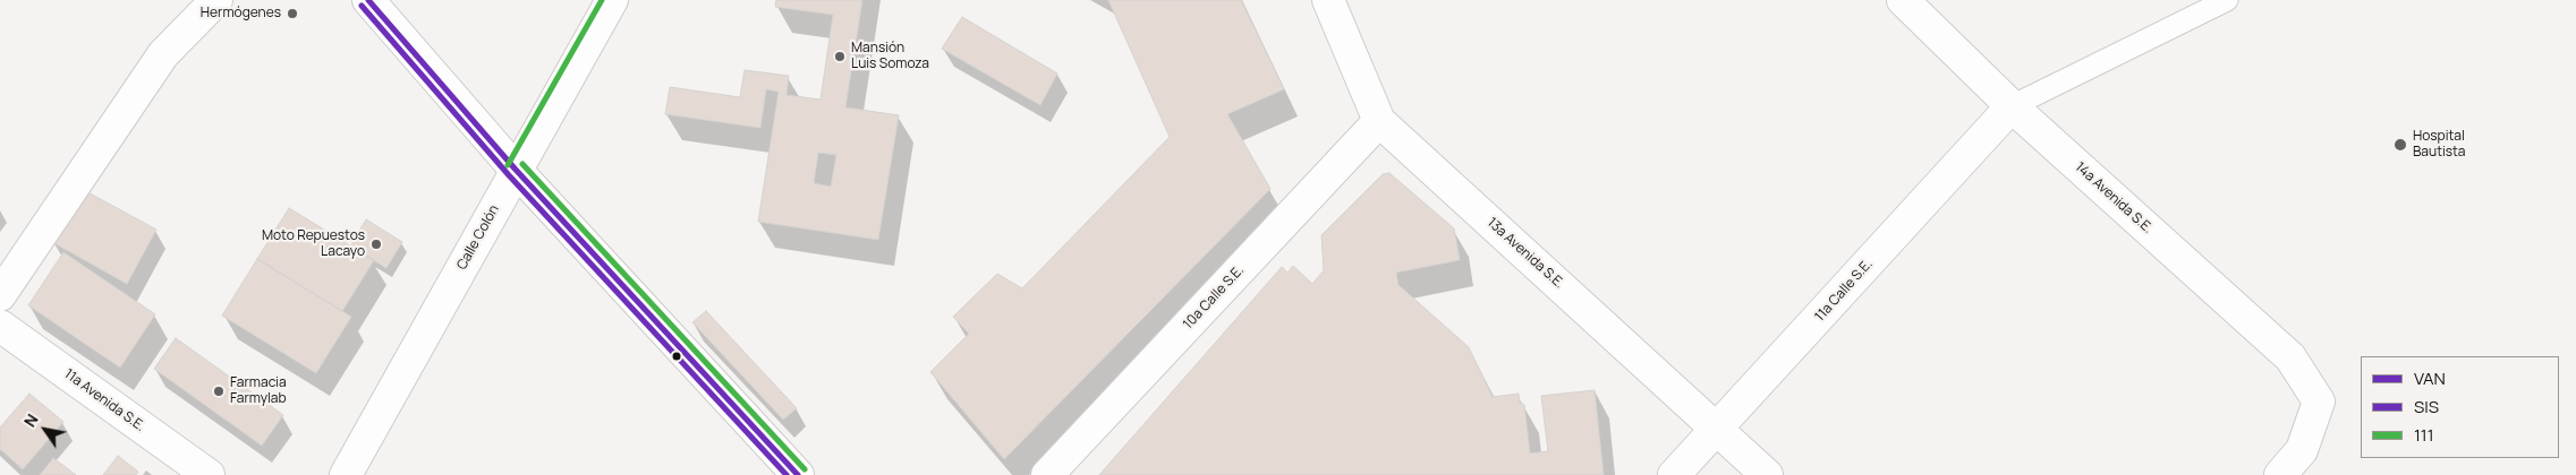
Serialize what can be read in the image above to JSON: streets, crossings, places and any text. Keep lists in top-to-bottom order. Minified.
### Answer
{"streets":{"street":["14a Avenida S.E.","Calle Colón","13a Avenida S.E.","11a Calle S.E.","10a Calle S.E.","11a Avenida S.E."]},"crossings":[["14a Avenida S.E.","11a Calle S.E."],["13a Avenida S.E.","11a Calle S.E."],["13a Avenida S.E.","10a Calle S.E."]],"places":["Hermógenes","Mansión Luis Somoza","Hospital Bautista","Moto Repuestos Lacayo","Farmacia Farmylab"],"lines":["transit line VAN","transit line 111","transit line SIS"],"legend":["VAN","SIS","111"],"north":"top left"}
